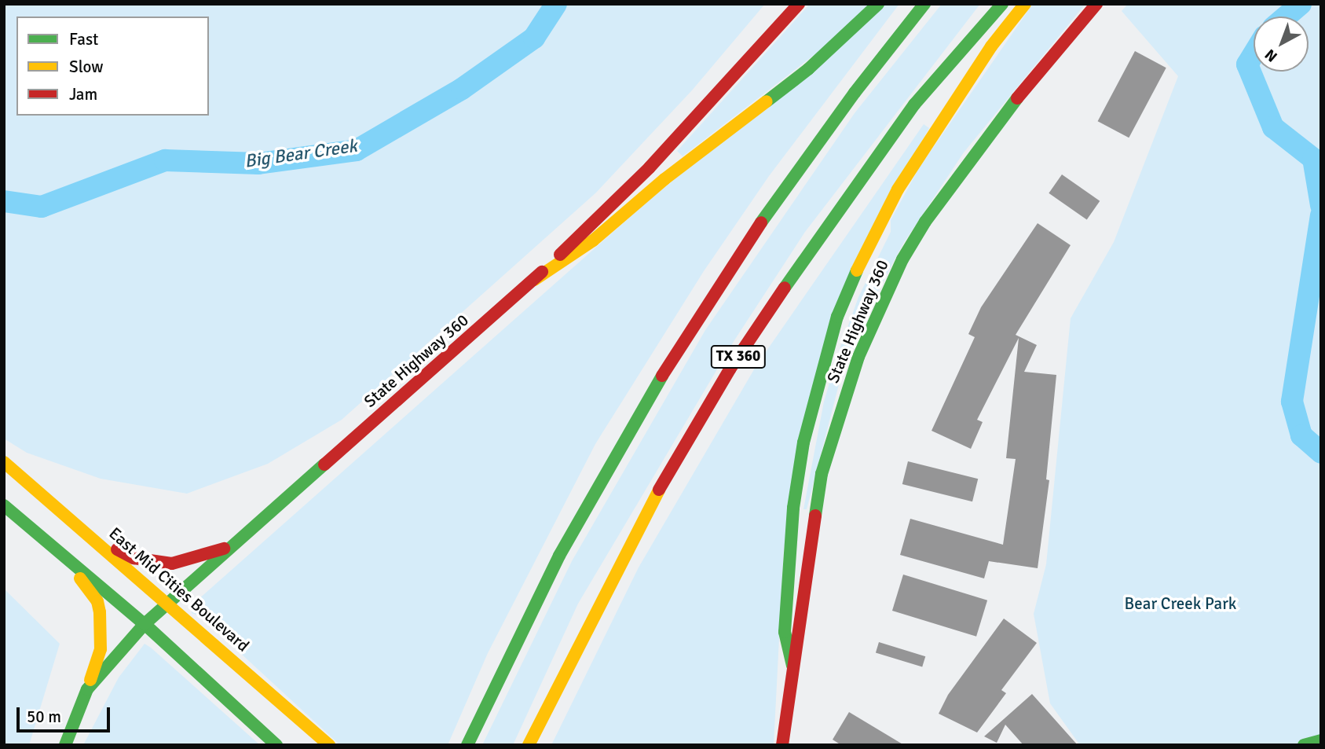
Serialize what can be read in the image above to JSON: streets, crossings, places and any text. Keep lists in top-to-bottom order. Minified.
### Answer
{"streets":{"main road":["State Highway 360","TX 360","East Mid Cities Boulevard"]},"crossings":[["State Highway 360","East Mid Cities Boulevard"]],"water":["Big Bear Creek"],"parks":["Bear Creek Park"],"legend":["Fast","Slow","Jam"],"scale_bar":"50 m","north":"bottom left"}
